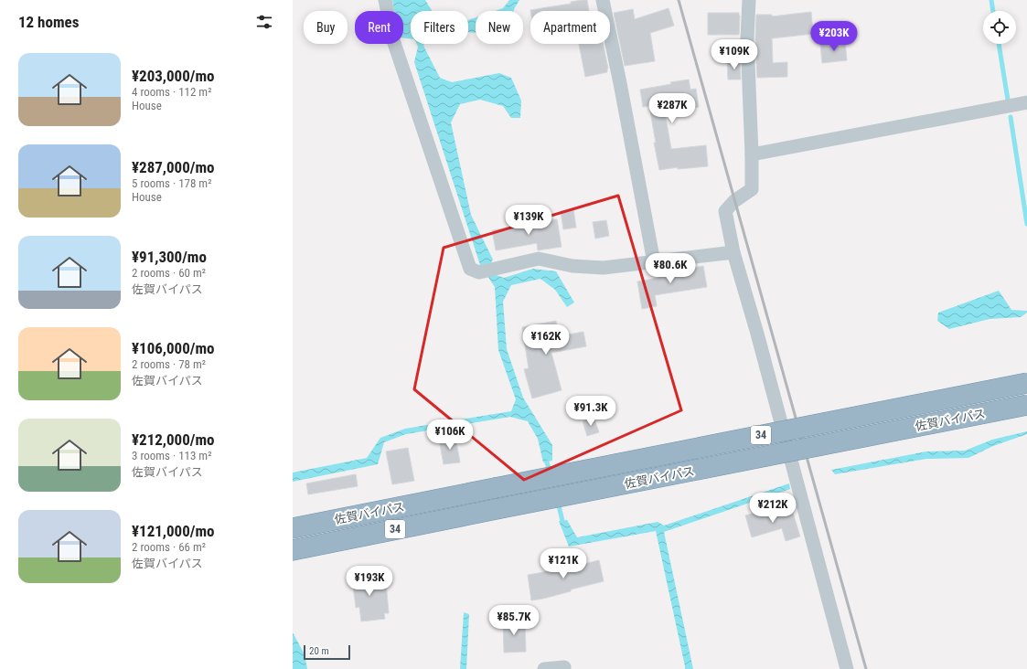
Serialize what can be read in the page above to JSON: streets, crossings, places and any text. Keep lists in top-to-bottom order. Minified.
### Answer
{"streets":{"highway":["佐賀バイパス","34"]},"scale_bar":"20 m","page":{"heading":"12 homes","chip":["Buy","Rent","Filters","New","Apartment"],"price":["¥203K","¥109K","¥287K","¥139K","¥80.6K","¥162K","¥91.3K","¥106K","¥212K","¥121K","¥193K","¥85.7K"],"list":[{"name":"¥203,000/mo","note":"4 rooms · 112 m² · House"},{"name":"¥287,000/mo","note":"5 rooms · 178 m² · House"},{"name":"¥91,300/mo","note":"2 rooms · 60 m² · 佐賀バイパス"},{"name":"¥106,000/mo","note":"2 rooms · 78 m² · 佐賀バイパス"},{"name":"¥212,000/mo","note":"3 rooms · 113 m² · 佐賀バイパス"},{"name":"¥121,000/mo","note":"2 rooms · 66 m² · 佐賀バイパス"}],"scale":"20 m"}}
